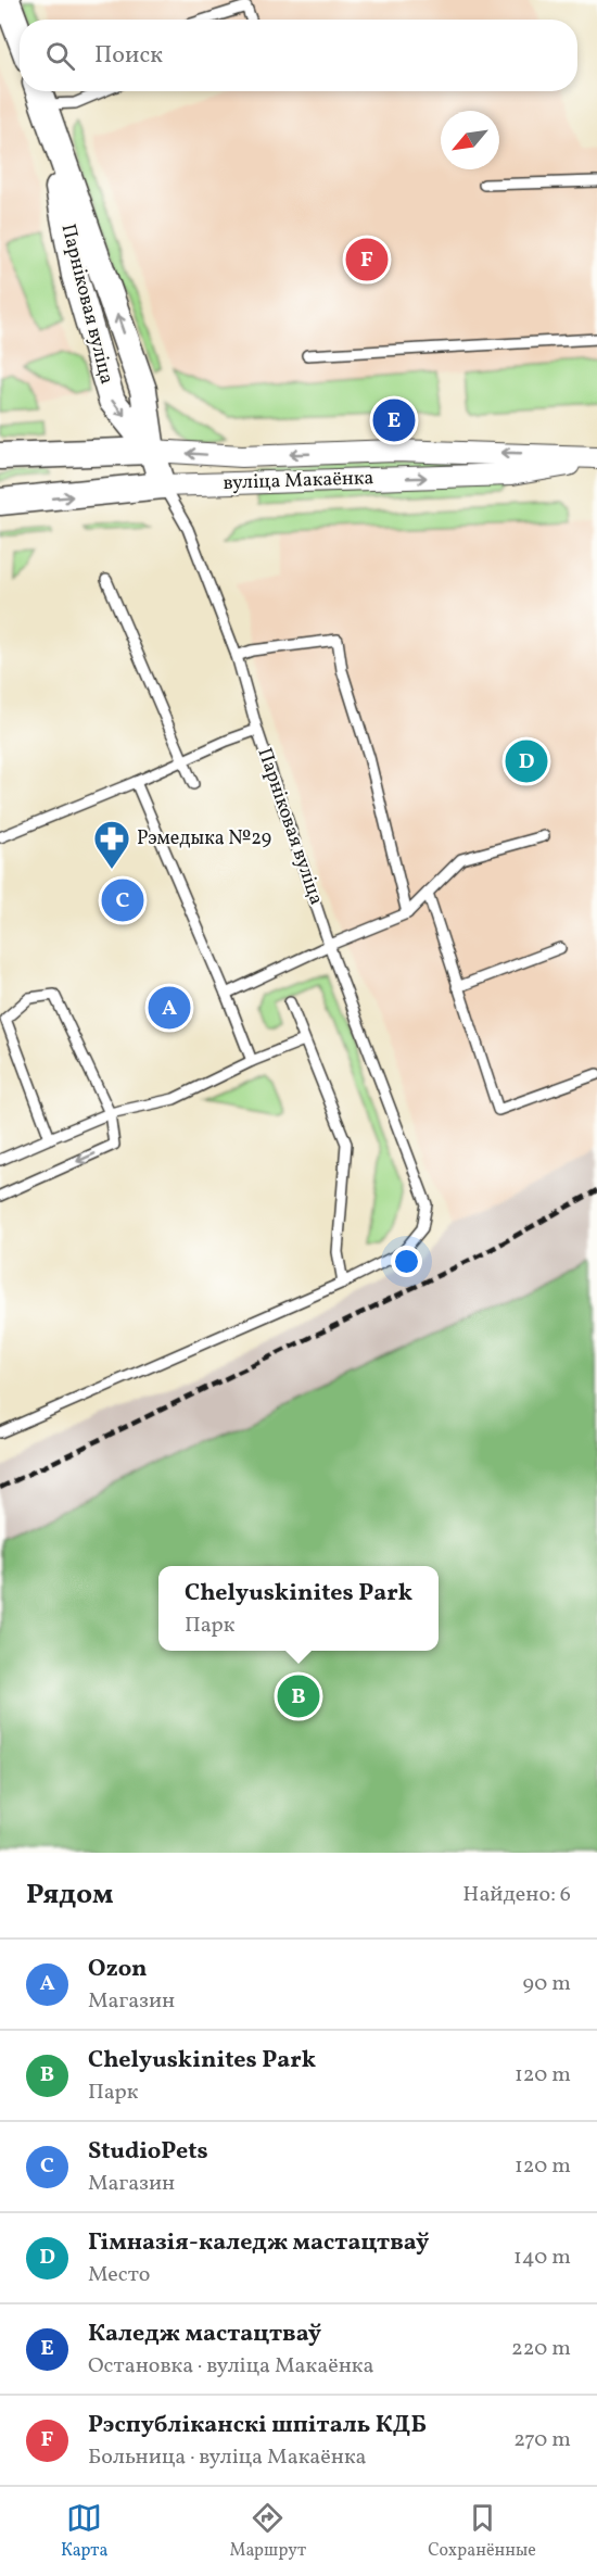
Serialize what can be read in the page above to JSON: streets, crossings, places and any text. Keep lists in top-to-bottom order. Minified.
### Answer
{"streets":{"street":["Парніковая вуліца","вуліца Макаёнка"]},"crossings":[["Парніковая вуліца","вуліца Макаёнка"]],"places":{"pharmacy":["Рэмедыка №29"]},"north":"bottom left","page":{"search":"Поиск","pins":["F","E","D","C","A","B"],"popup":["Chelyuskinites Park","Парк"],"heading":["Рядом","Найдено: 6"],"list":[{"mark":"A","name":"Ozon","note":"Магазин","value":"90 m"},{"mark":"B","name":"Chelyuskinites Park","note":"Парк","value":"120 m"},{"mark":"C","name":"StudioPets","note":"Магазин","value":"120 m"},{"mark":"D","name":"Гімназія-каледж мастацтваў","note":"Место","value":"140 m"},{"mark":"E","name":"Каледж мастацтваў","note":"Остановка · вуліца Макаёнка","value":"220 m"},{"mark":"F","name":"Рэспубліканскі шпіталь КДБ","note":"Больница · вуліца Макаёнка","value":"270 m"}],"nav":["Карта","Маршрут","Сохранённые"]}}
